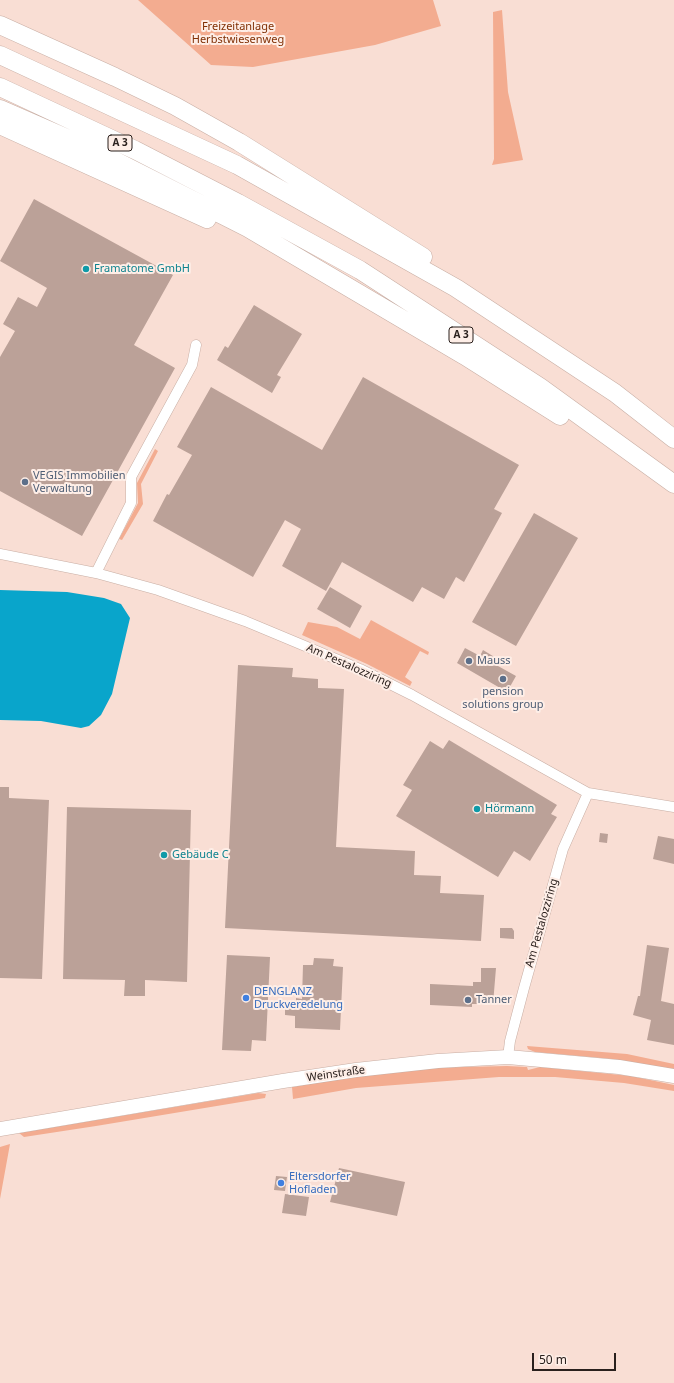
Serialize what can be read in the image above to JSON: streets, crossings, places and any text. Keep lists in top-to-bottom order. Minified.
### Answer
{"streets":{"highway":["A 3"],"main road":["Weinstraße"],"street":["Am Pestalozziring"]},"crossings":[["Am Pestalozziring","Weinstraße"]],"parks":["Freizeitanlage Herbstwiesenweg"],"places":["Framatome GmbH","VEGIS Immobilien Verwaltung","Mauss","pension solutions group","Hörmann","Gebäude C","DENGLANZ Druckveredelung","Tanner","Eltersdorfer Hofladen"],"scale_bar":"50 m"}
